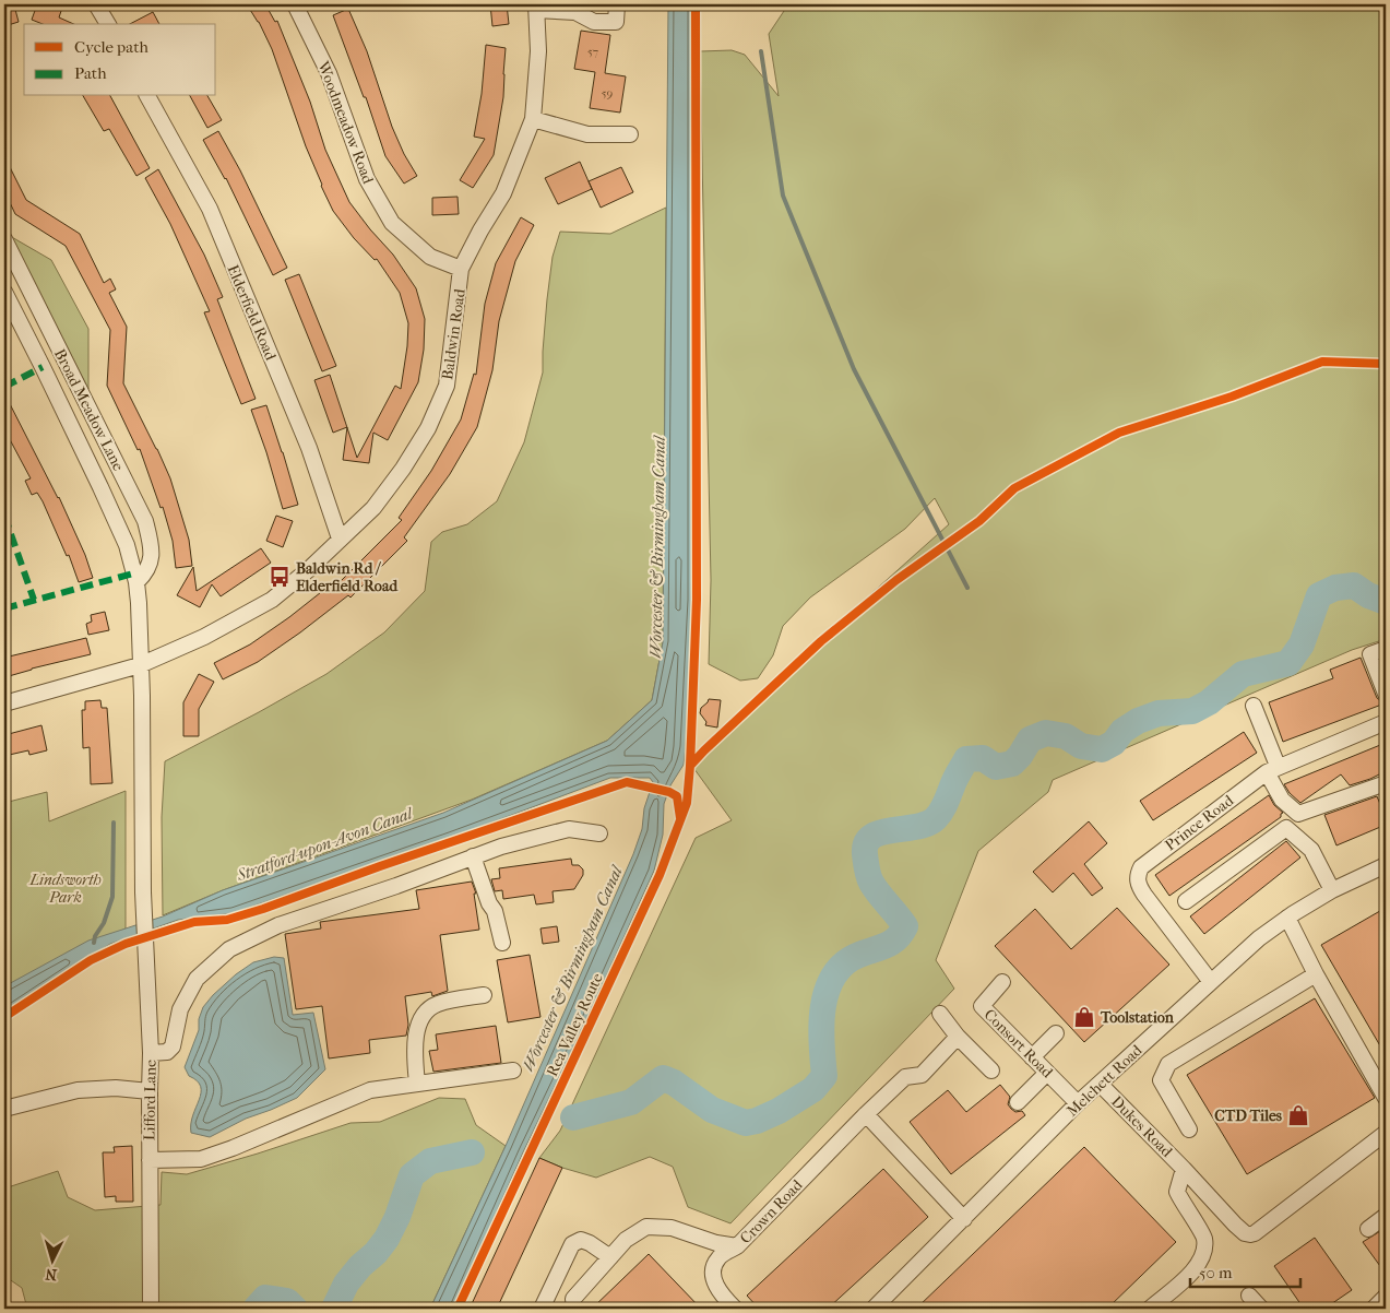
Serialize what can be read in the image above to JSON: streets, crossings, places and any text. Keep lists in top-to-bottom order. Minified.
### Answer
{"streets":{"street":["Woodmeadow Road","Elderfield Road","Baldwin Road","Broad Meadow Lane","Prince Road","Consort Road","Melchett Road","Lifford Lane","Dukes Road","Crown Road"],"cycle path":["Rea Valley Route"]},"crossings":[["Woodmeadow Road","Baldwin Road"],["Elderfield Road","Baldwin Road"],["Baldwin Road","Broad Meadow Lane"],["Broad Meadow Lane","Lifford Lane"],["Prince Road","Melchett Road"],["Consort Road","Melchett Road"],["Melchett Road","Dukes Road"]],"water":["Worcester & Birmingham Canal","Stratford-upon-Avon Canal"],"parks":["Lindsworth Park"],"places":{"bus stop":["Baldwin Rd / Elderfield Road"],"shop":["Toolstation","CTD Tiles"]},"house_numbers":["57","59"],"legend":["Cycle path","Path"],"scale_bar":"50 m","north":"bottom"}
